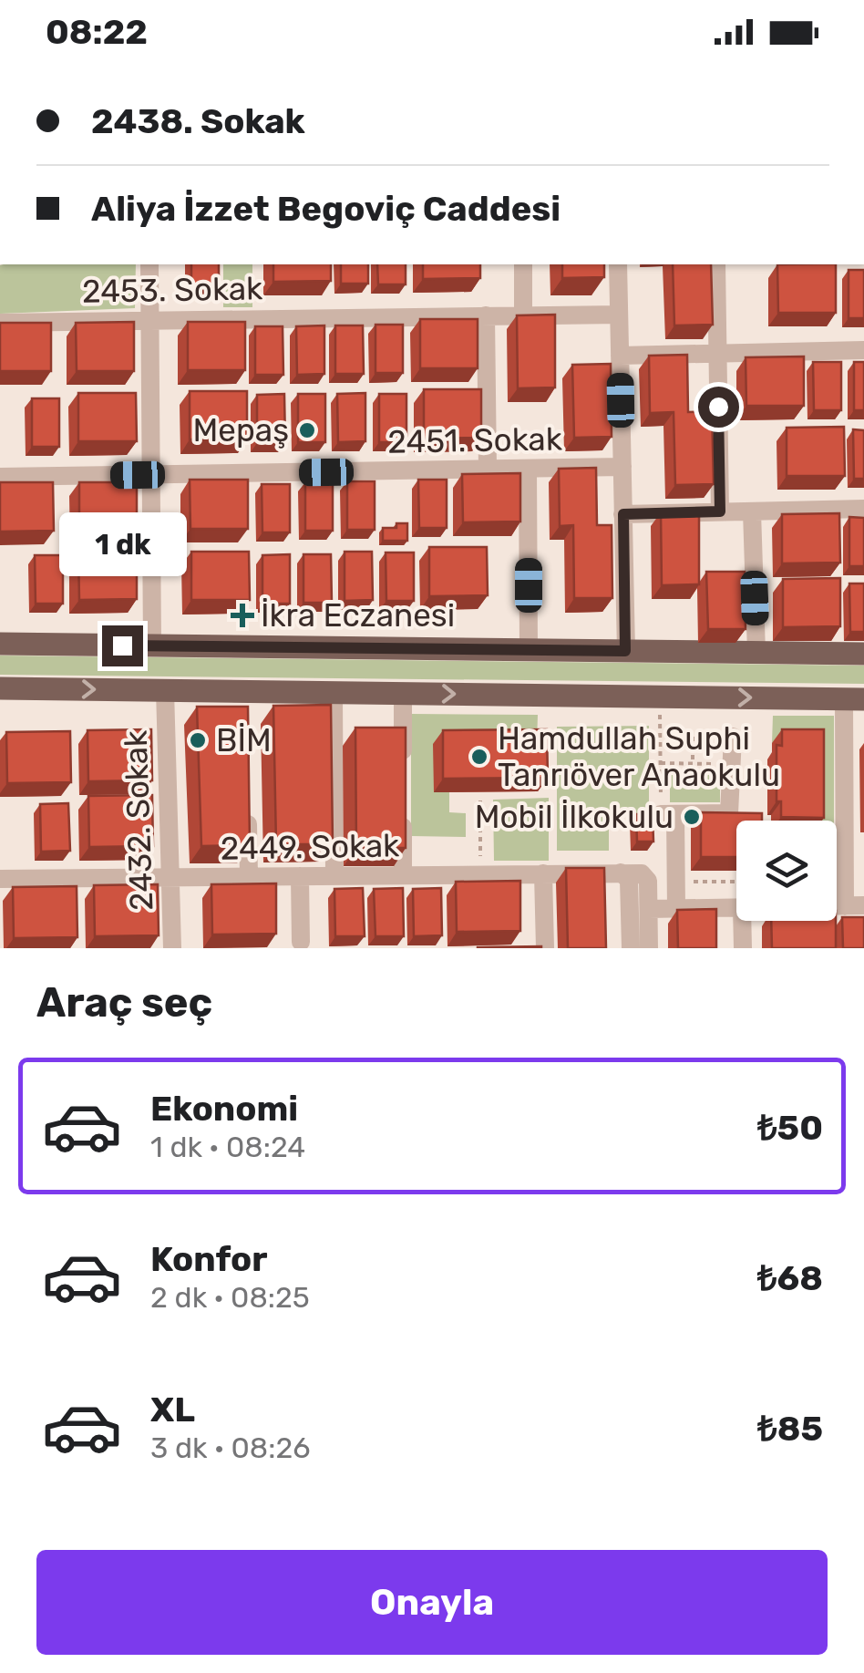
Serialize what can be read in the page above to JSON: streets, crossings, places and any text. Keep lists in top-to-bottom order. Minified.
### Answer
{"streets":{"street":["2453. Sokak","2451. Sokak","2432. Sokak","2449. Sokak"]},"crossings":[["2432. Sokak","2449. Sokak"]],"places":{"other":["Mepaş","BİM","Hamdullah Suphi Tanrıöver Anaokulu","Mobil İlkokulu"],"health":["İkra Eczanesi"]},"page":{"status":"08:22","banner":["2438. Sokak","Aliya İzzet Begoviç Caddesi"],"bubble":"1 dk","heading":"Araç seç","list":[{"name":"Ekonomi","note":"1 dk · 08:24","value":"₺50"},{"name":"Konfor","note":"2 dk · 08:25","value":"₺68"},{"name":"XL","note":"3 dk · 08:26","value":"₺85"}],"buttons":"Onayla"}}
